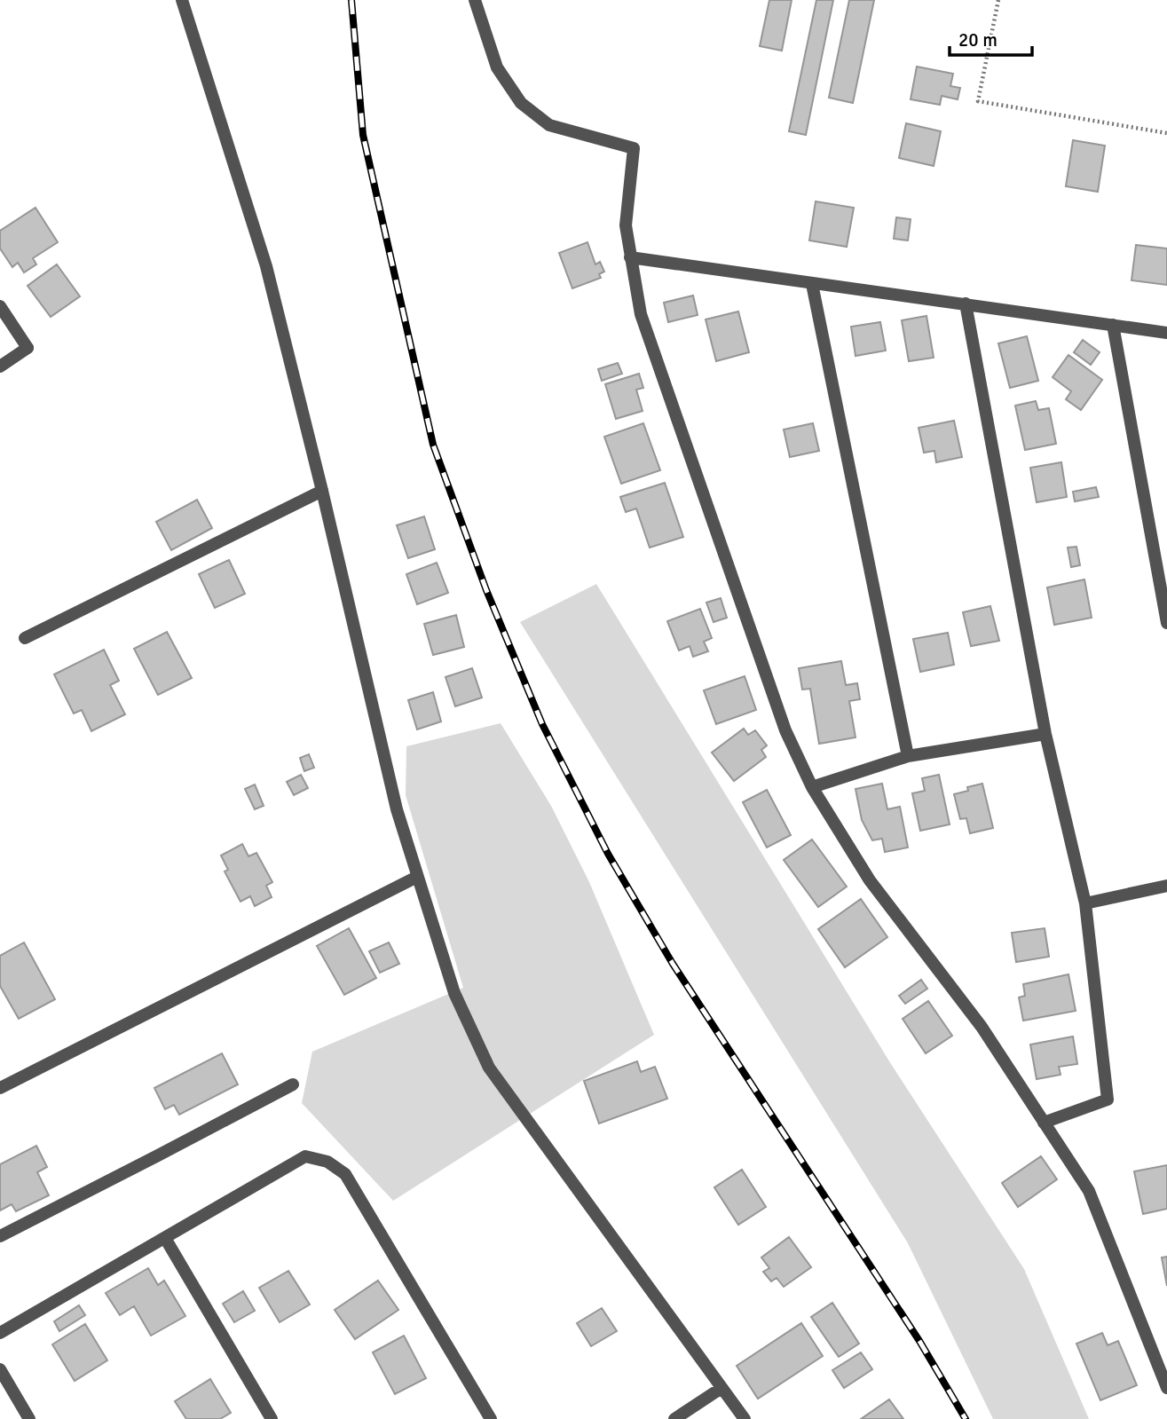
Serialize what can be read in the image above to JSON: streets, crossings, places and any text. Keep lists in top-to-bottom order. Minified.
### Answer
{"scale_bar":"20 m"}
